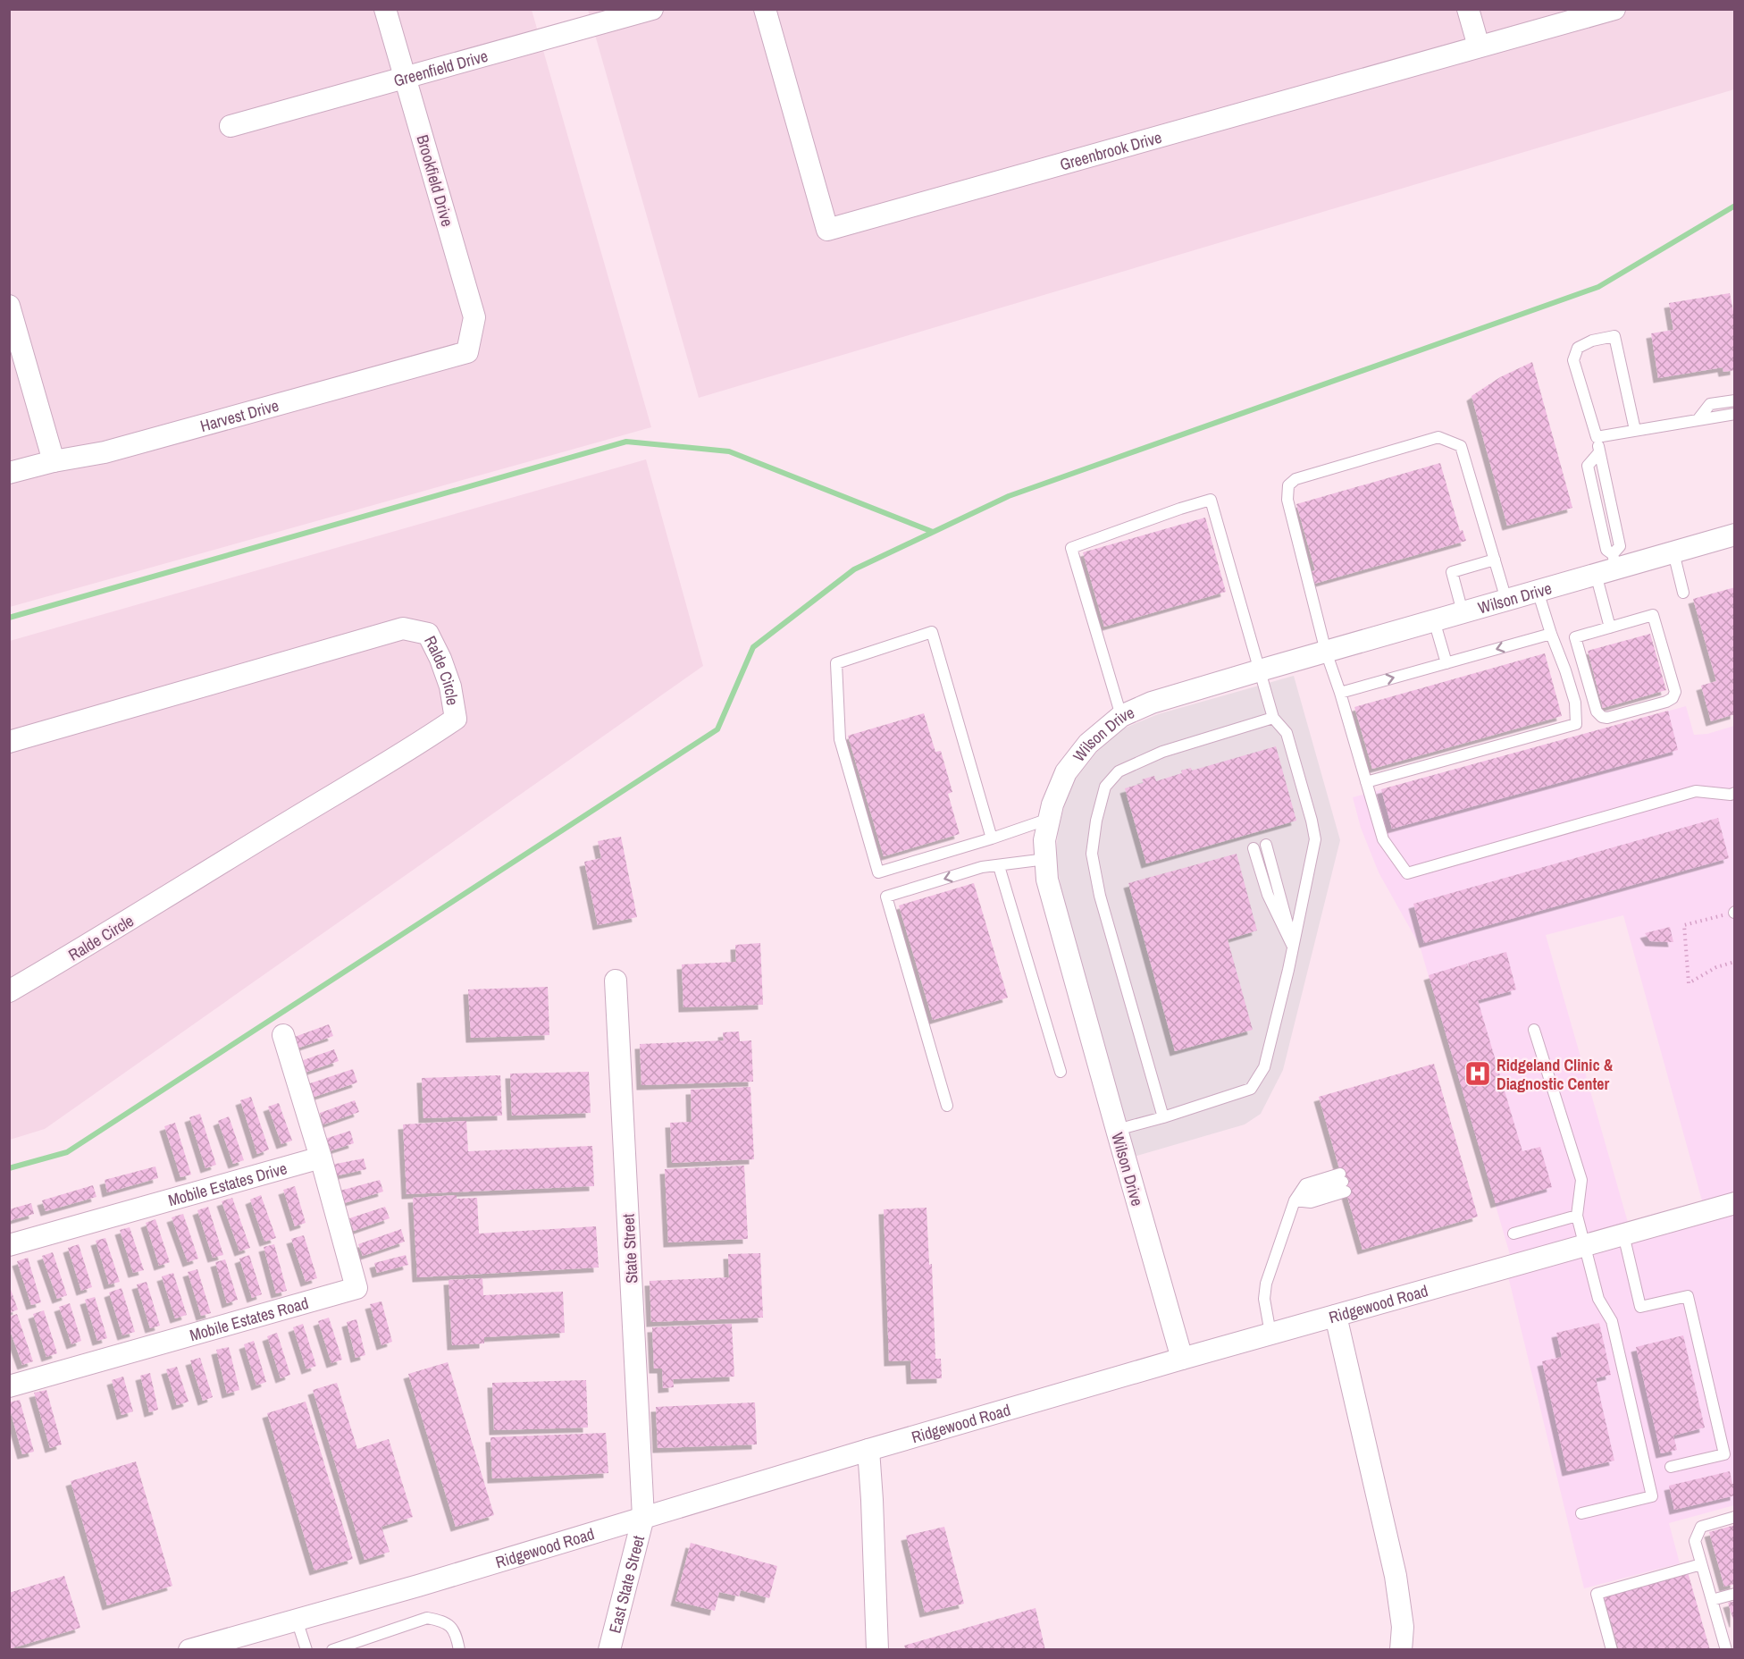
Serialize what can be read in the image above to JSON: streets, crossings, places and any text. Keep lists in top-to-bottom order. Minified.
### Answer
{"streets":{"street":["Greenfield Drive","Greenbrook Drive","Brookfield Drive","Harvest Drive","Wilson Drive","Ralde Circle","Mobile Estates Drive","State Street","Ridgewood Road","Mobile Estates Road","East State Street"]},"crossings":[["Greenfield Drive","Brookfield Drive"],["Brookfield Drive","Harvest Drive"],["Wilson Drive","Ridgewood Road"],["Mobile Estates Drive","Mobile Estates Road"],["State Street","Ridgewood Road"],["State Street","East State Street"],["Ridgewood Road","East State Street"]],"places":{"hospital":["Ridgeland Clinic & Diagnostic Center"]}}
